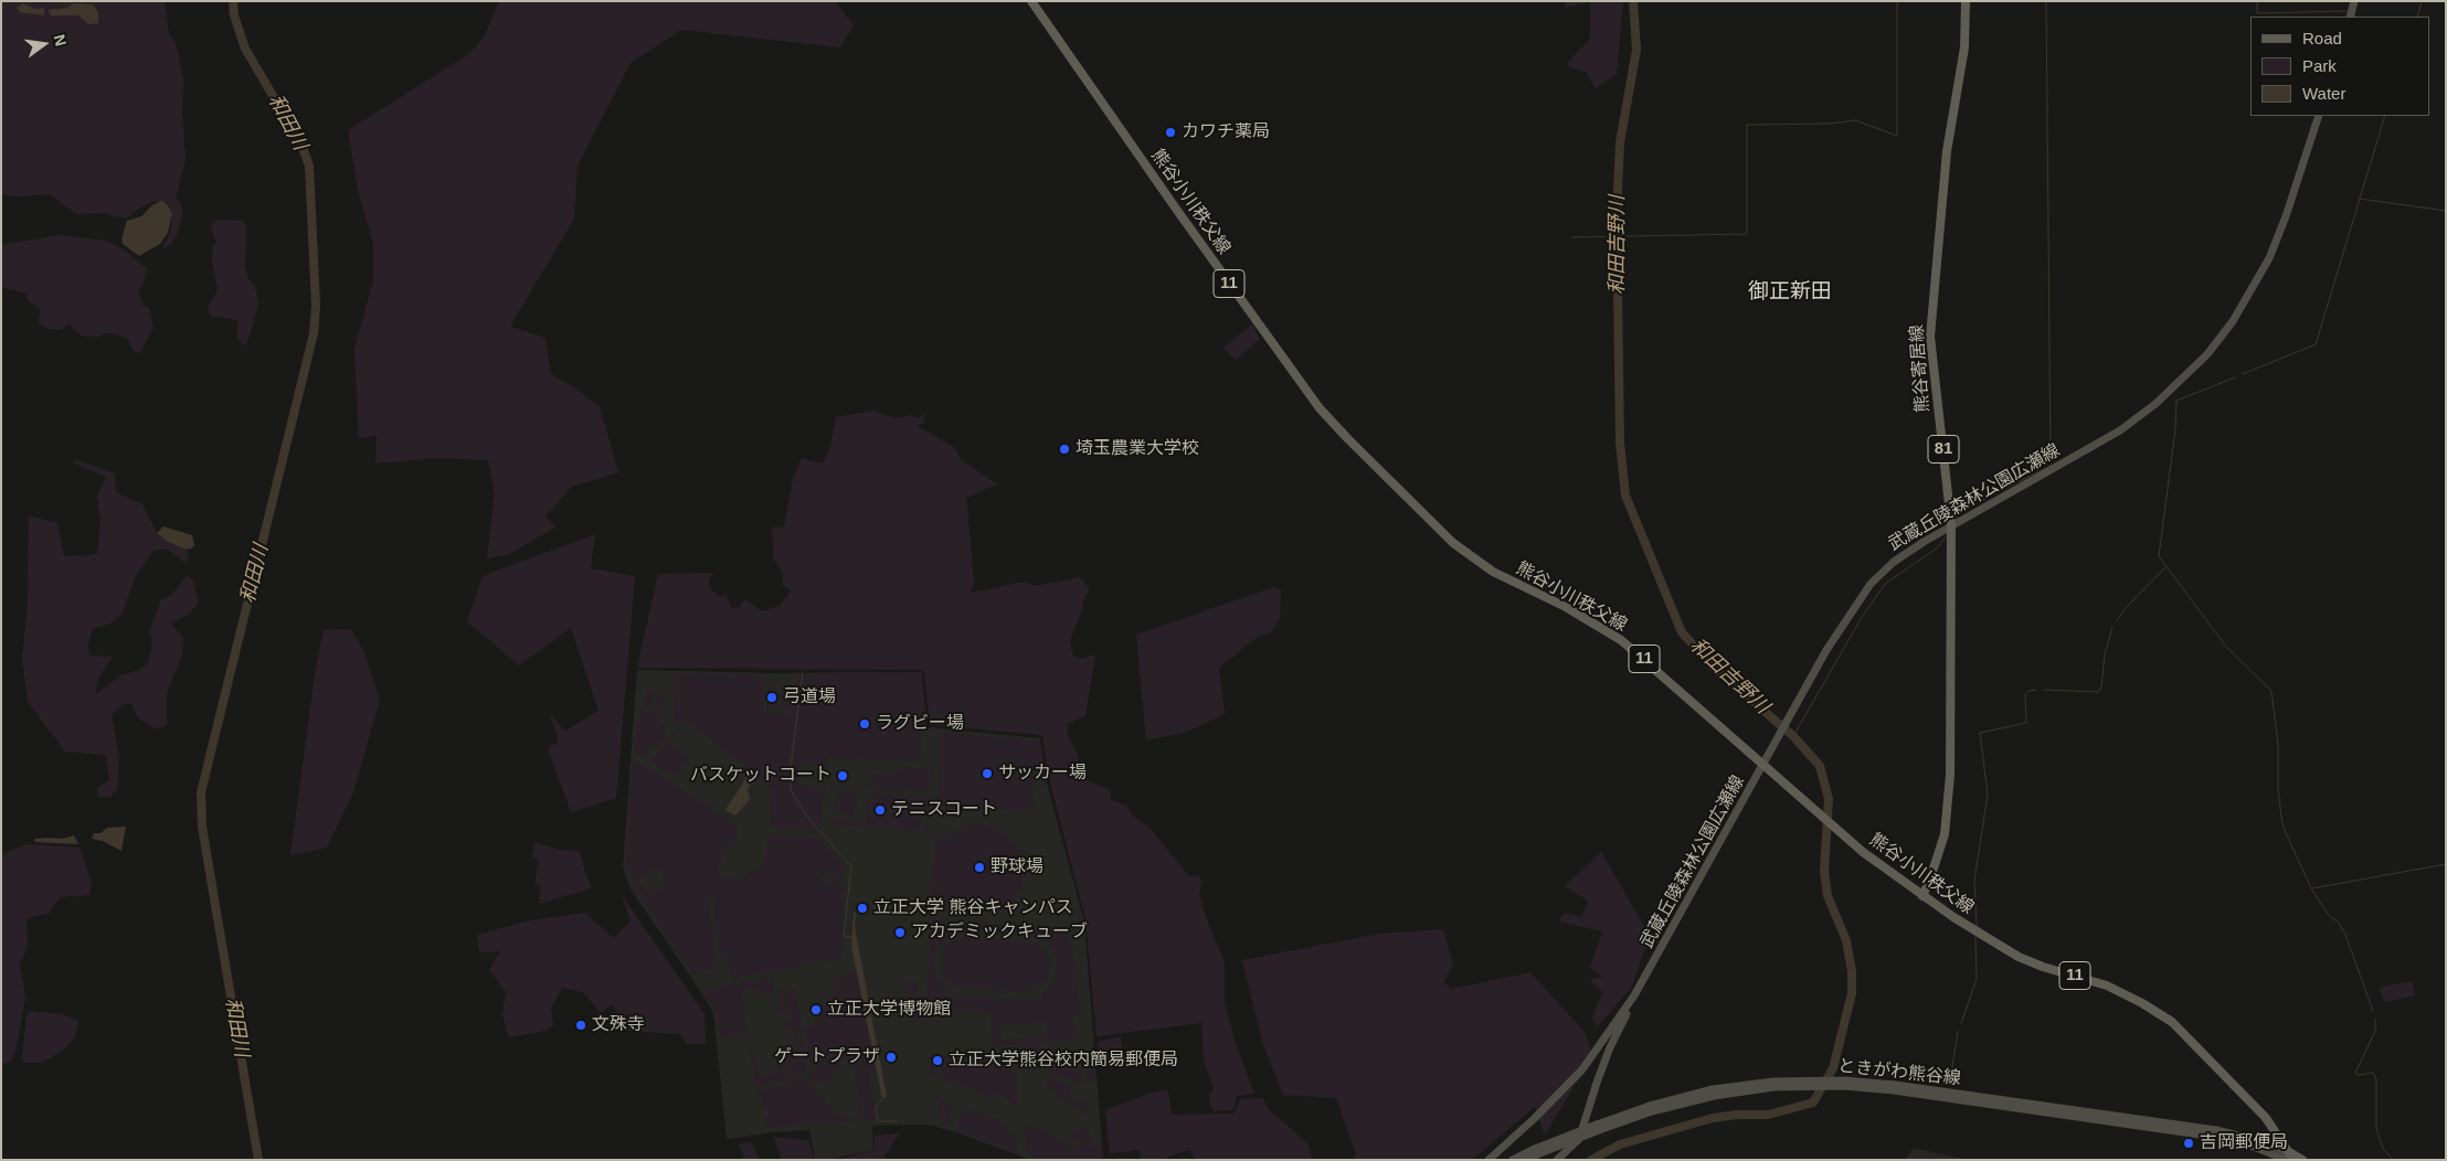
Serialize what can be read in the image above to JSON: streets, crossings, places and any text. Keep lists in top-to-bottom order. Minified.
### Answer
{"streets":{"main road":["熊谷小川秩父線","11","熊谷寄居線","81","武蔵丘陵森林公園広瀬線","ときがわ熊谷線"]},"crossings":[["熊谷小川秩父線","熊谷寄居線"],["熊谷小川秩父線","武蔵丘陵森林公園広瀬線"],["熊谷小川秩父線","ときがわ熊谷線"],["熊谷寄居線","武蔵丘陵森林公園広瀬線"]],"districts":["御正新田"],"water":["和田川","和田吉野川"],"places":["カワチ薬局","埼玉農業大学校","弓道場","ラグビー場","サッカー場","バスケットコート","テニスコート","野球場","立正大学 熊谷キャンパス","アカデミックキューブ","立正大学博物館","文殊寺","ゲートプラザ","立正大学熊谷校内簡易郵便局","吉岡郵便局"],"legend":["Road","Park","Water"],"north":"right"}
